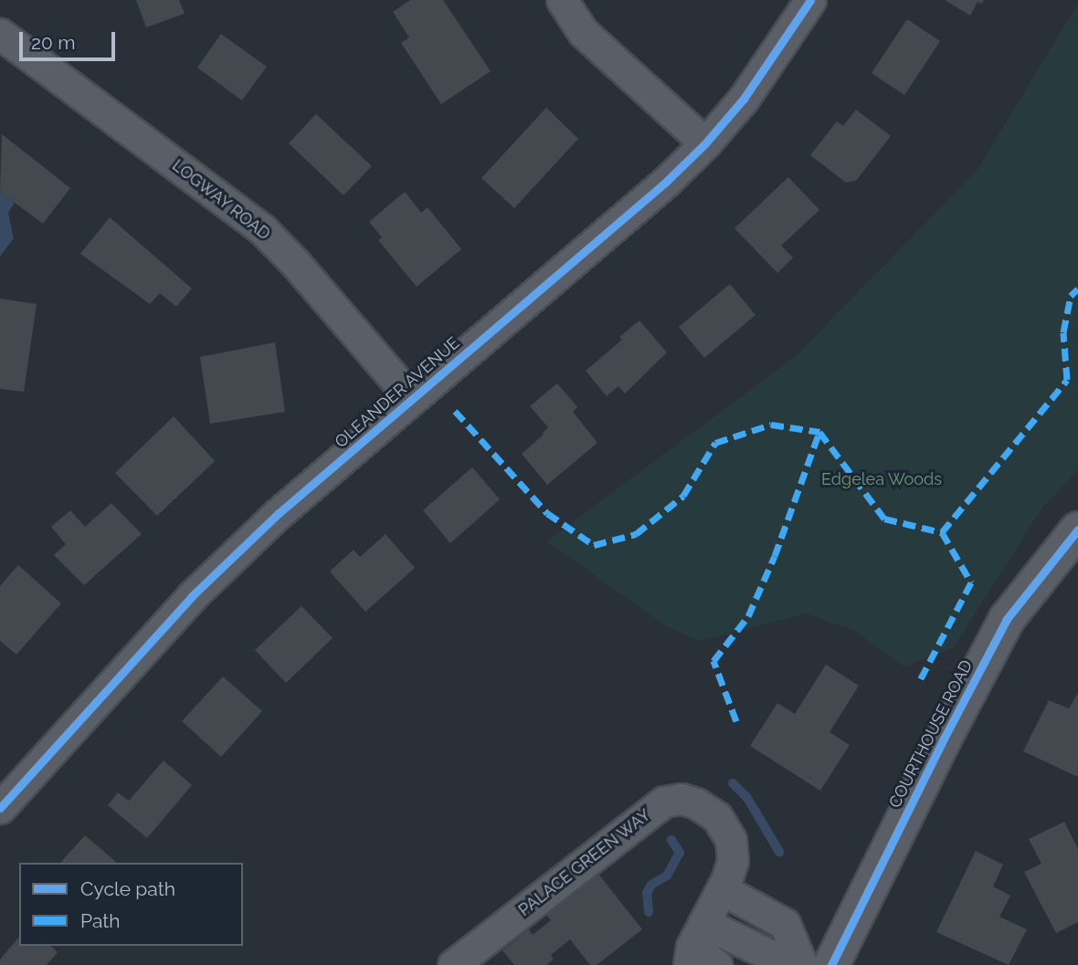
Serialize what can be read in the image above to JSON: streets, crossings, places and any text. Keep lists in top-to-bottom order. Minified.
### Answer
{"streets":{"street":["LOGWAY ROAD","OLEANDER AVENUE","COURTHOUSE ROAD","PALACE GREEN WAY"]},"crossings":[["LOGWAY ROAD","OLEANDER AVENUE"]],"parks":["Edgelea Woods"],"legend":["Cycle path","Path"],"scale_bar":"20 m"}
